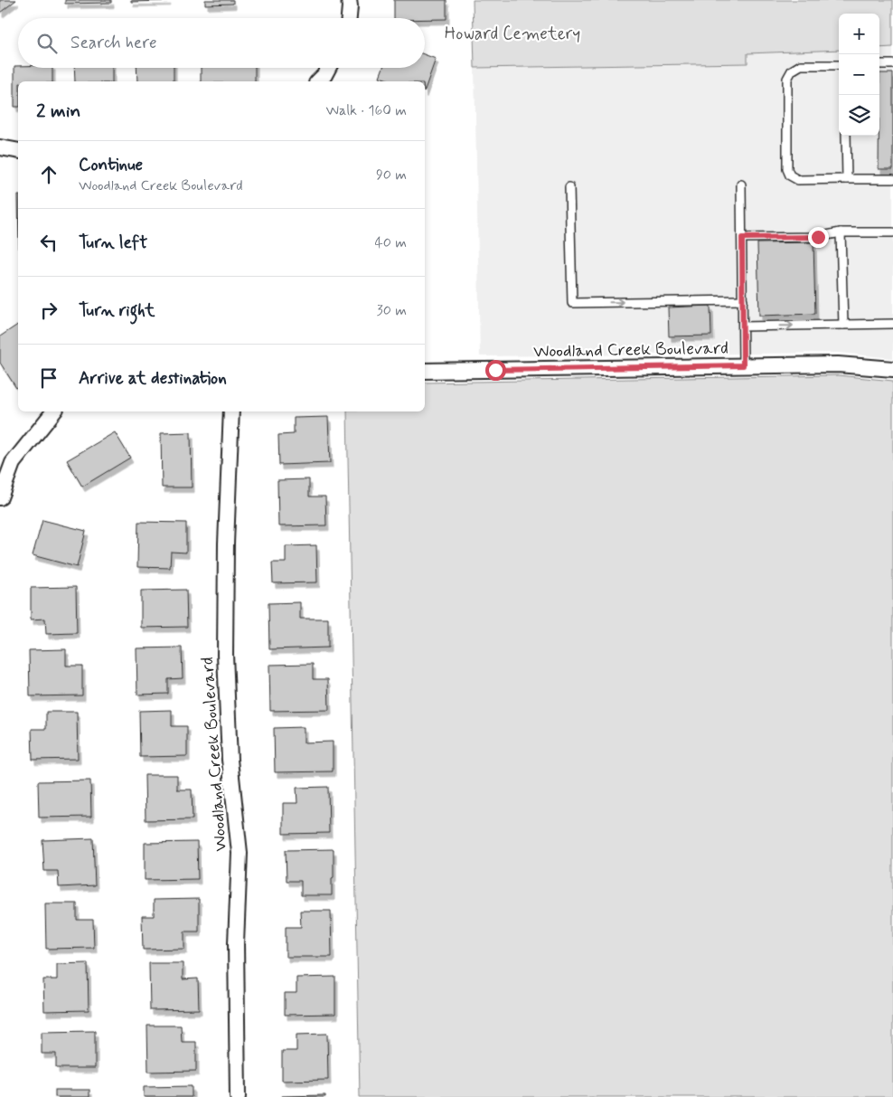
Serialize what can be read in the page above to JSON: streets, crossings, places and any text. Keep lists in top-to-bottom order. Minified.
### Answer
{"streets":{"street":["Woodland Creek Boulevard"]},"parks":["Howard Cemetery"],"page":{"map_buttons":["+","−"],"search":"Search here","heading":["2 min","Walk · 160 m"],"list":[["Continue","Woodland Creek Boulevard","90 m"],["Turn left","40 m"],["Turn right","30 m"],"Arrive at destination"]}}
